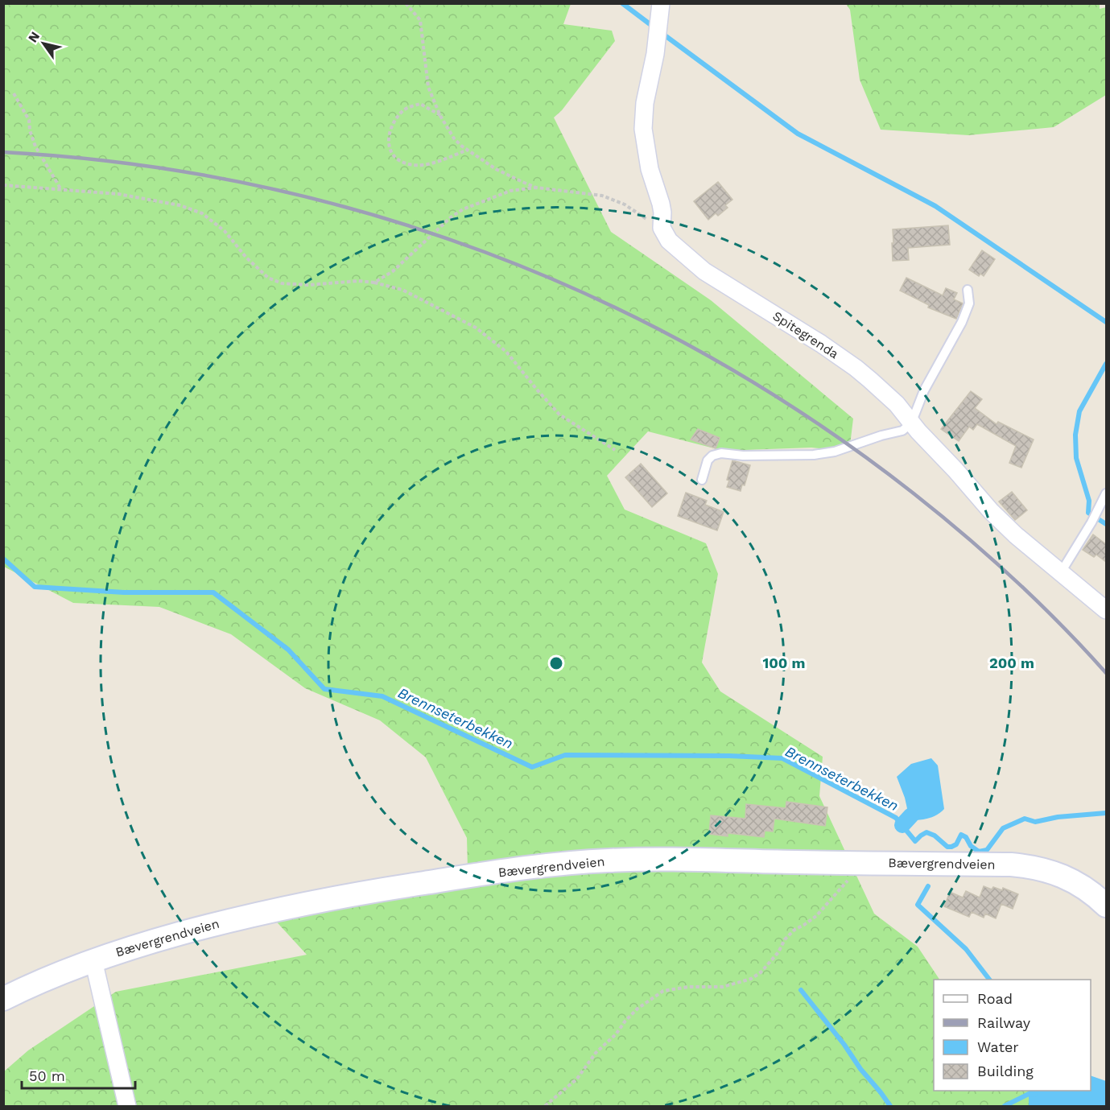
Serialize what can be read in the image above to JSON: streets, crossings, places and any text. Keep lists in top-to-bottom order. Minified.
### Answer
{"streets":{"main road":["Bævergrendveien"],"street":["Spitegrenda"]},"water":["Brennseterbekken"],"legend":["Road","Railway","Water","Building"],"scale_bar":"50 m","north":"top left","rings":["100 m","200 m"]}
